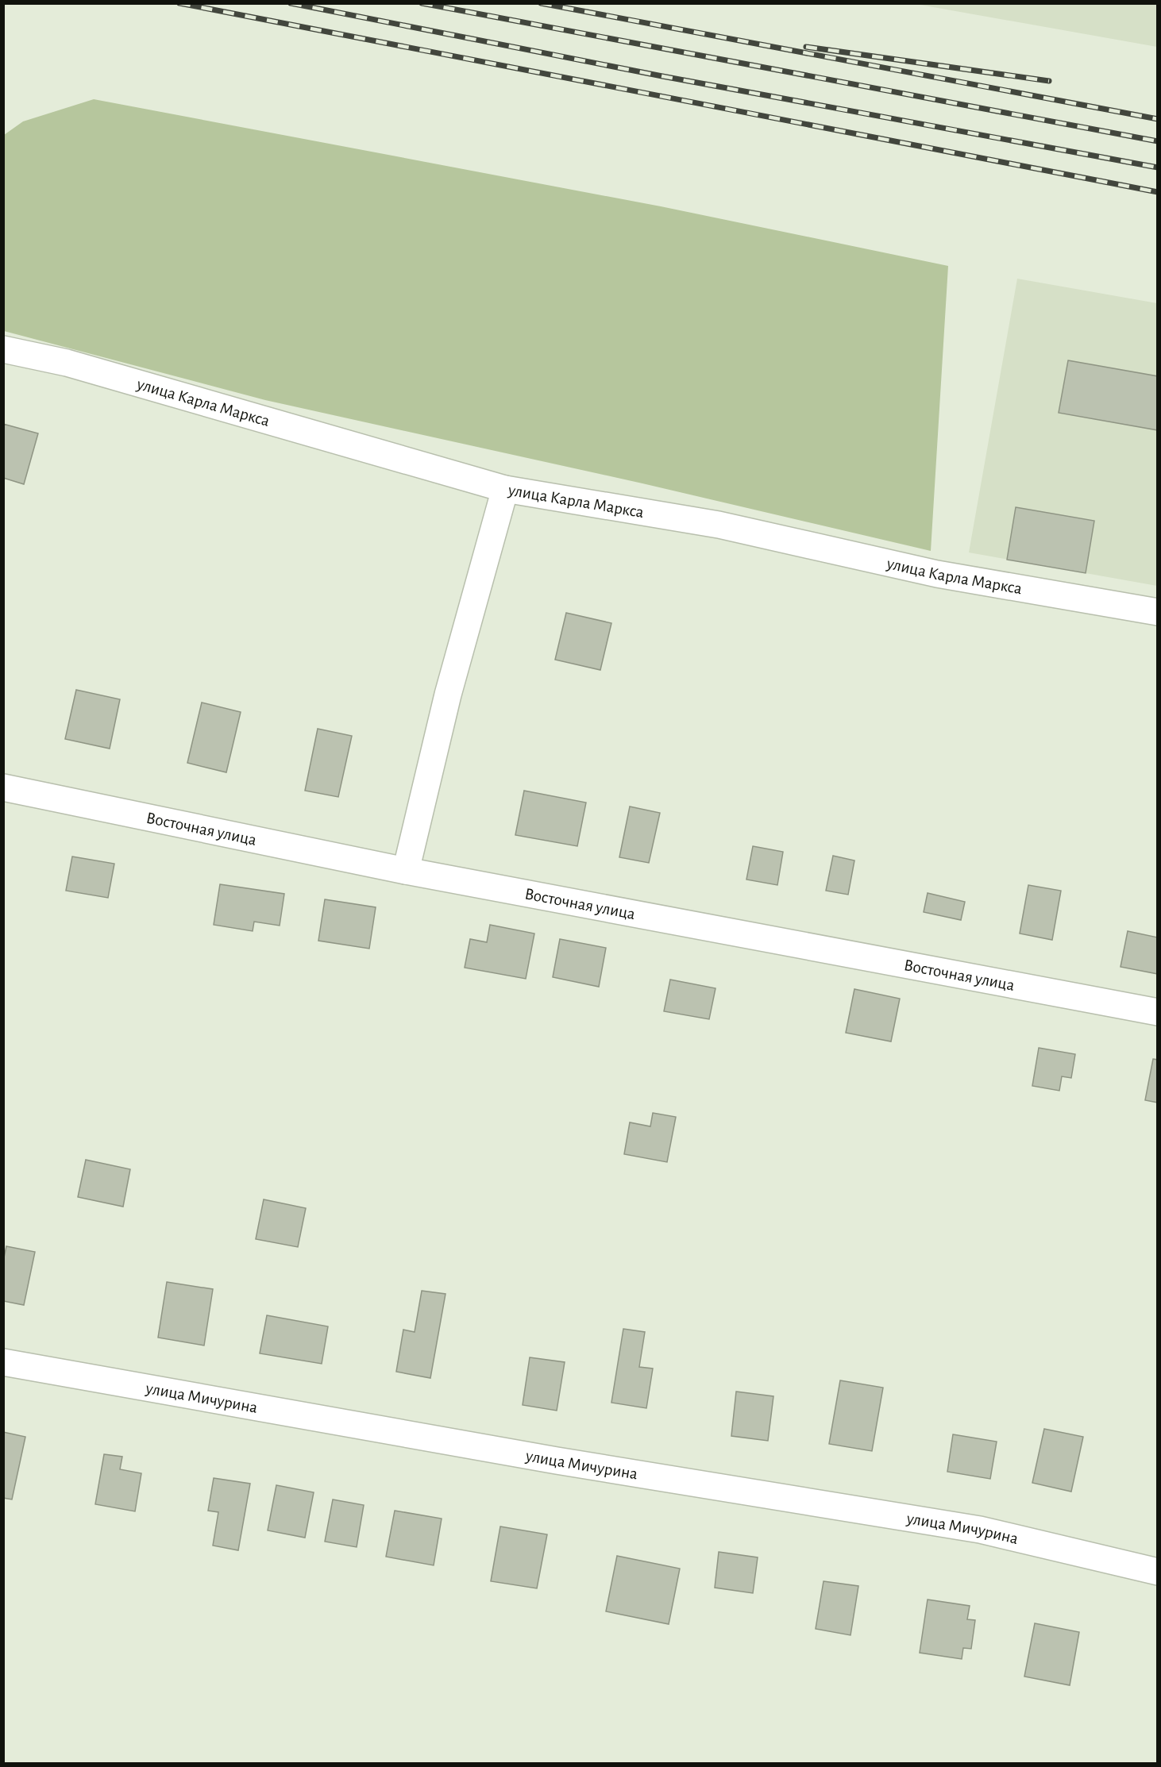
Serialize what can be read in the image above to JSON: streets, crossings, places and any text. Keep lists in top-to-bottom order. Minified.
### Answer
{"streets":{"street":["улица Карла Маркса","Восточная улица","улица Мичурина"]}}
